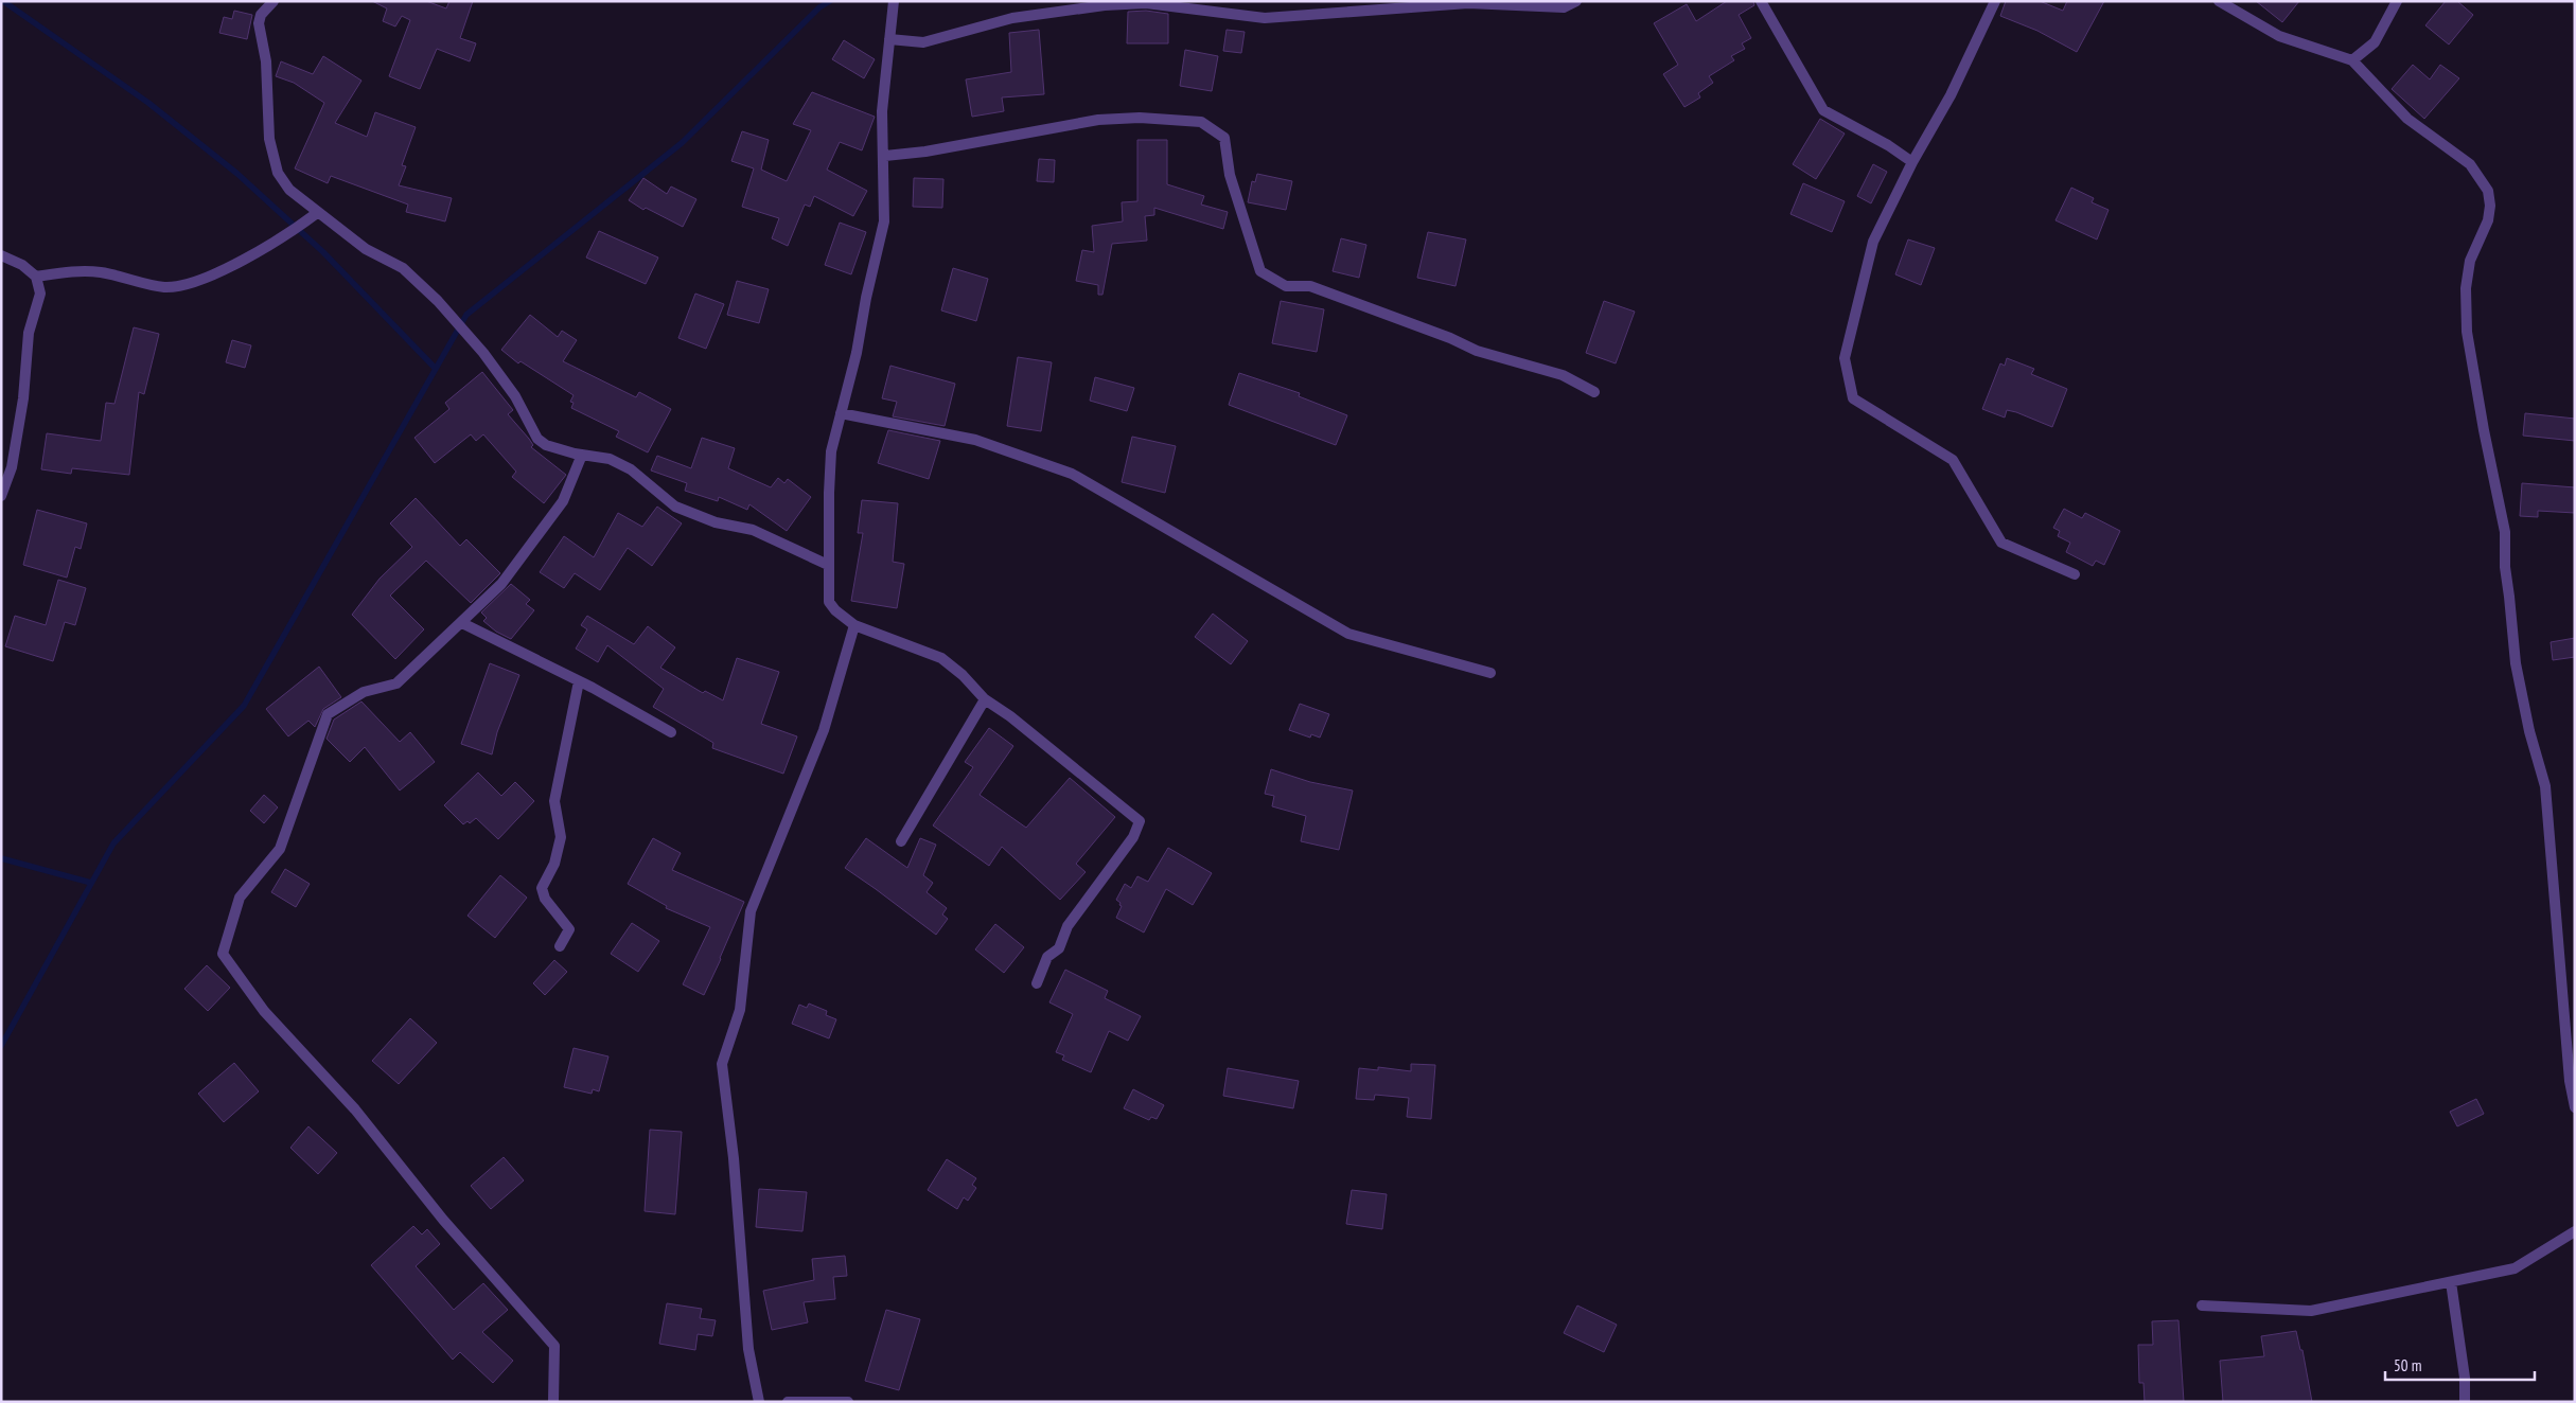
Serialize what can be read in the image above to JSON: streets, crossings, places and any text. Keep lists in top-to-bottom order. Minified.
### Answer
{"scale_bar":"50 m"}
